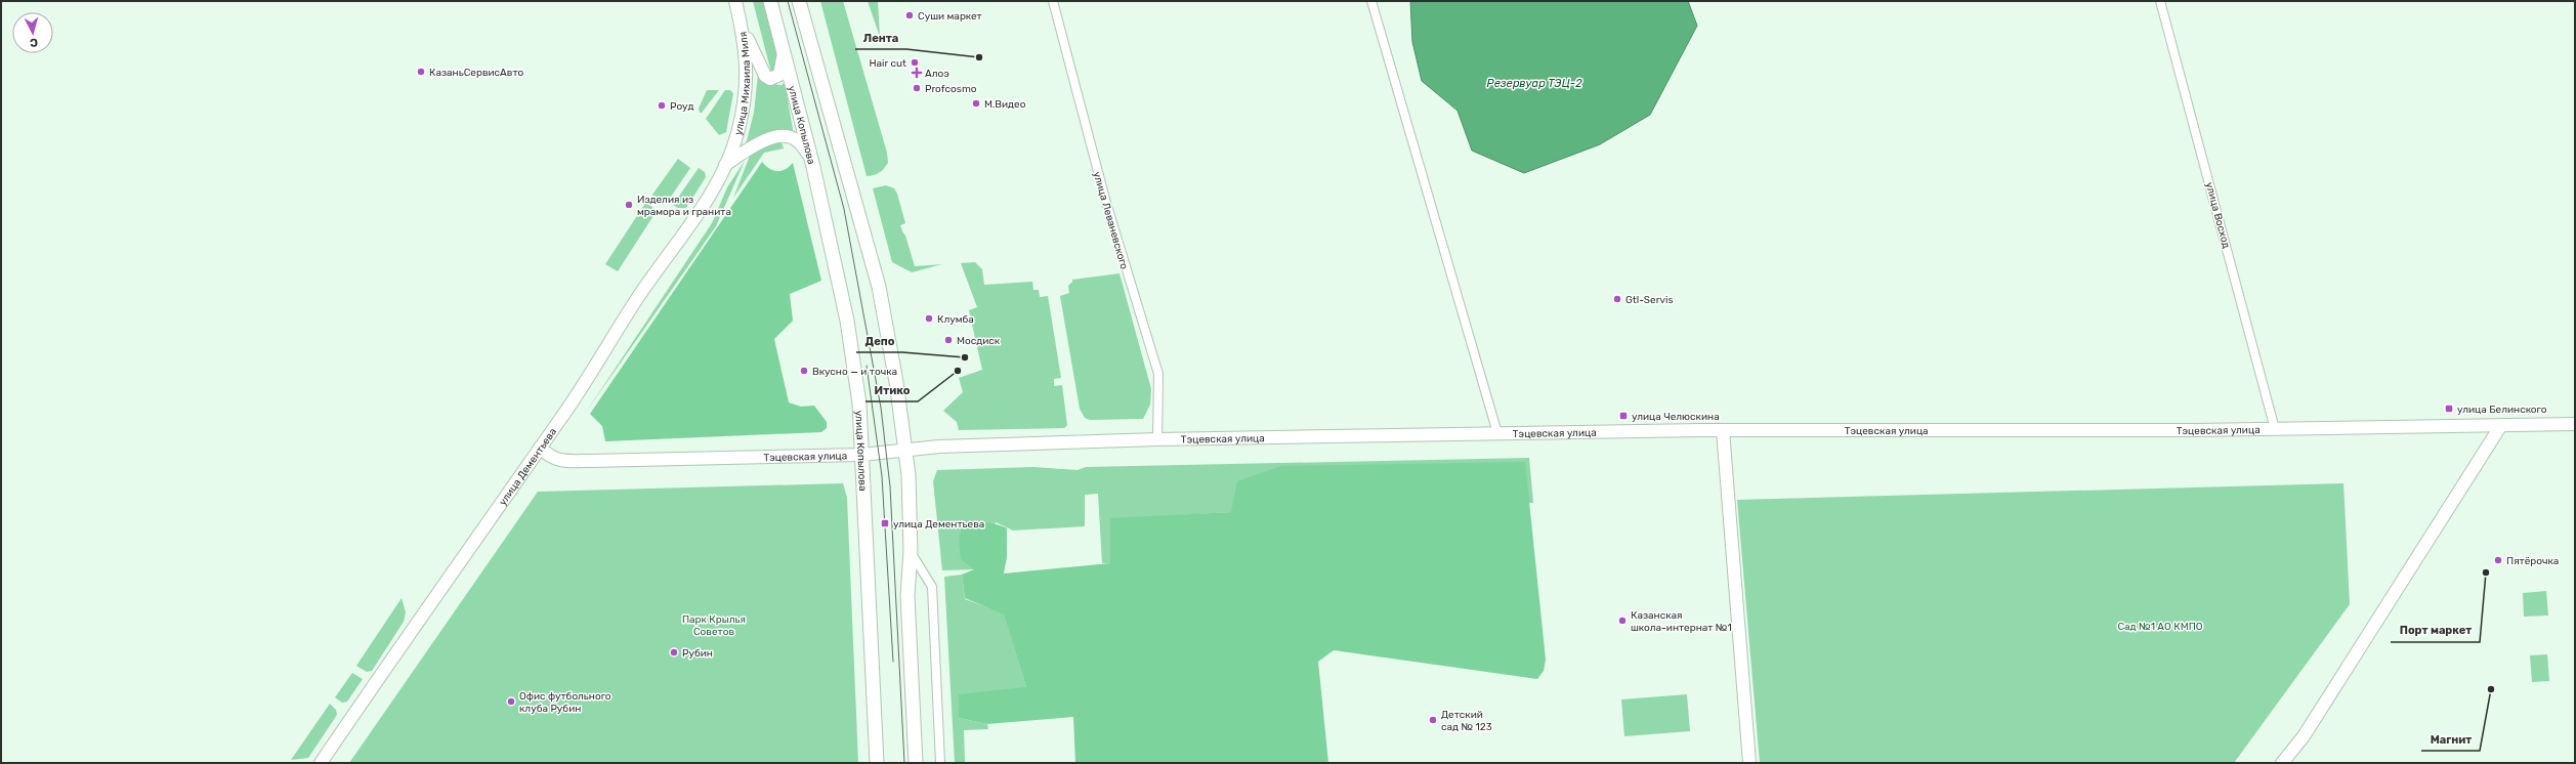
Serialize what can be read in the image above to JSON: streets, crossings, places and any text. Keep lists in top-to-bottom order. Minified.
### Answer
{"streets":{"main road":["улица Михаила Миля","улица Копылова","Тэцевская улица","улица Дементьева"],"street":["улица Восход","улица Леваневского"]},"crossings":[["улица Михаила Миля","улица Дементьева"],["улица Копылова","Тэцевская улица"],["улица Восход","Тэцевская улица"],["улица Леваневского","Тэцевская улица"],["Тэцевская улица","улица Дементьева"]],"water":["Резервуар ТЭЦ-2"],"parks":["Парк Крылья Советов","Сад №1 АО КМПО"],"places":{"other":["Суши маркет","Лента","Hair cut","КазаньСервисАвто","Profcosmo","М.Видео","Роуд","Изделия из мрамора и гранита","Gtl-Servis","Клумба","Мосдиск","Депо","Вкусно — и точка","Итико","Пятёрочка","Порт маркет","Казанская школа-интернат №1","Рубин","Магнит","Офис футбольного клуба Рубин","Детский сад № 123"],"health":["Алоэ"],"transit":["улица Белинского","улица Челюскина","улица Дементьева"]},"north":"bottom"}
